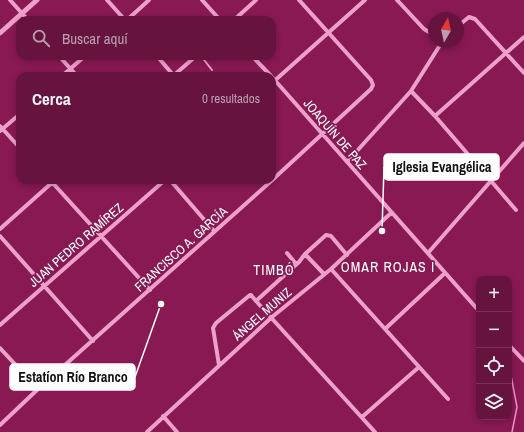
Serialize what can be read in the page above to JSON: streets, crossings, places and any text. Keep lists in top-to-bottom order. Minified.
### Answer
{"streets":{"street":["JOAQUÍN DE PAZ","JUAN PEDRO RAMÍREZ","FRANCISCO A. GARCÍA","ÁNGEL MUNIZ"]},"crossings":[["JOAQUÍN DE PAZ","FRANCISCO A. GARCÍA"],["JOAQUÍN DE PAZ","ÁNGEL MUNIZ"]],"districts":["OMAR ROJAS I","TIMBÓ"],"places":["Iglesia Evangélica","Estatíon Río Branco"],"north":"top","page":{"search":"Buscar aquí","heading":["Cerca","0 resultados"],"map_buttons":["+","−"]}}
